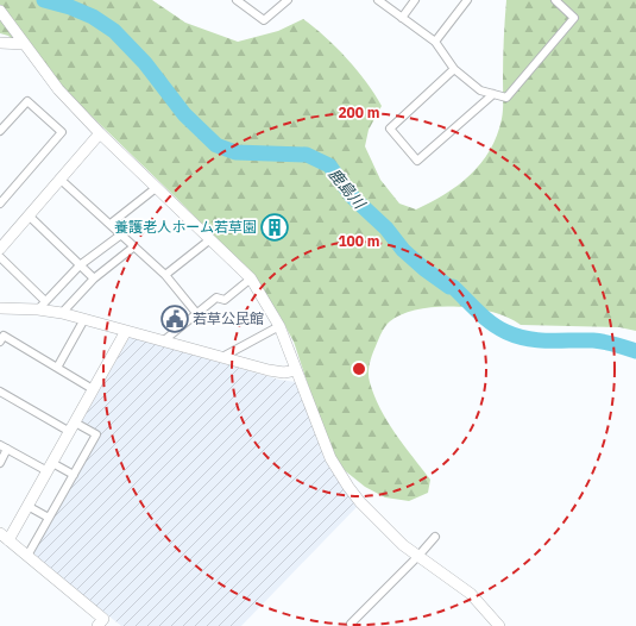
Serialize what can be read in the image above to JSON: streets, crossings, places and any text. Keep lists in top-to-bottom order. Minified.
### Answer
{"water":["鹿島川"],"places":{"building":["養護老人ホーム若草園"],"public building":["若草公民館"]},"rings":["200 m","100 m"]}
